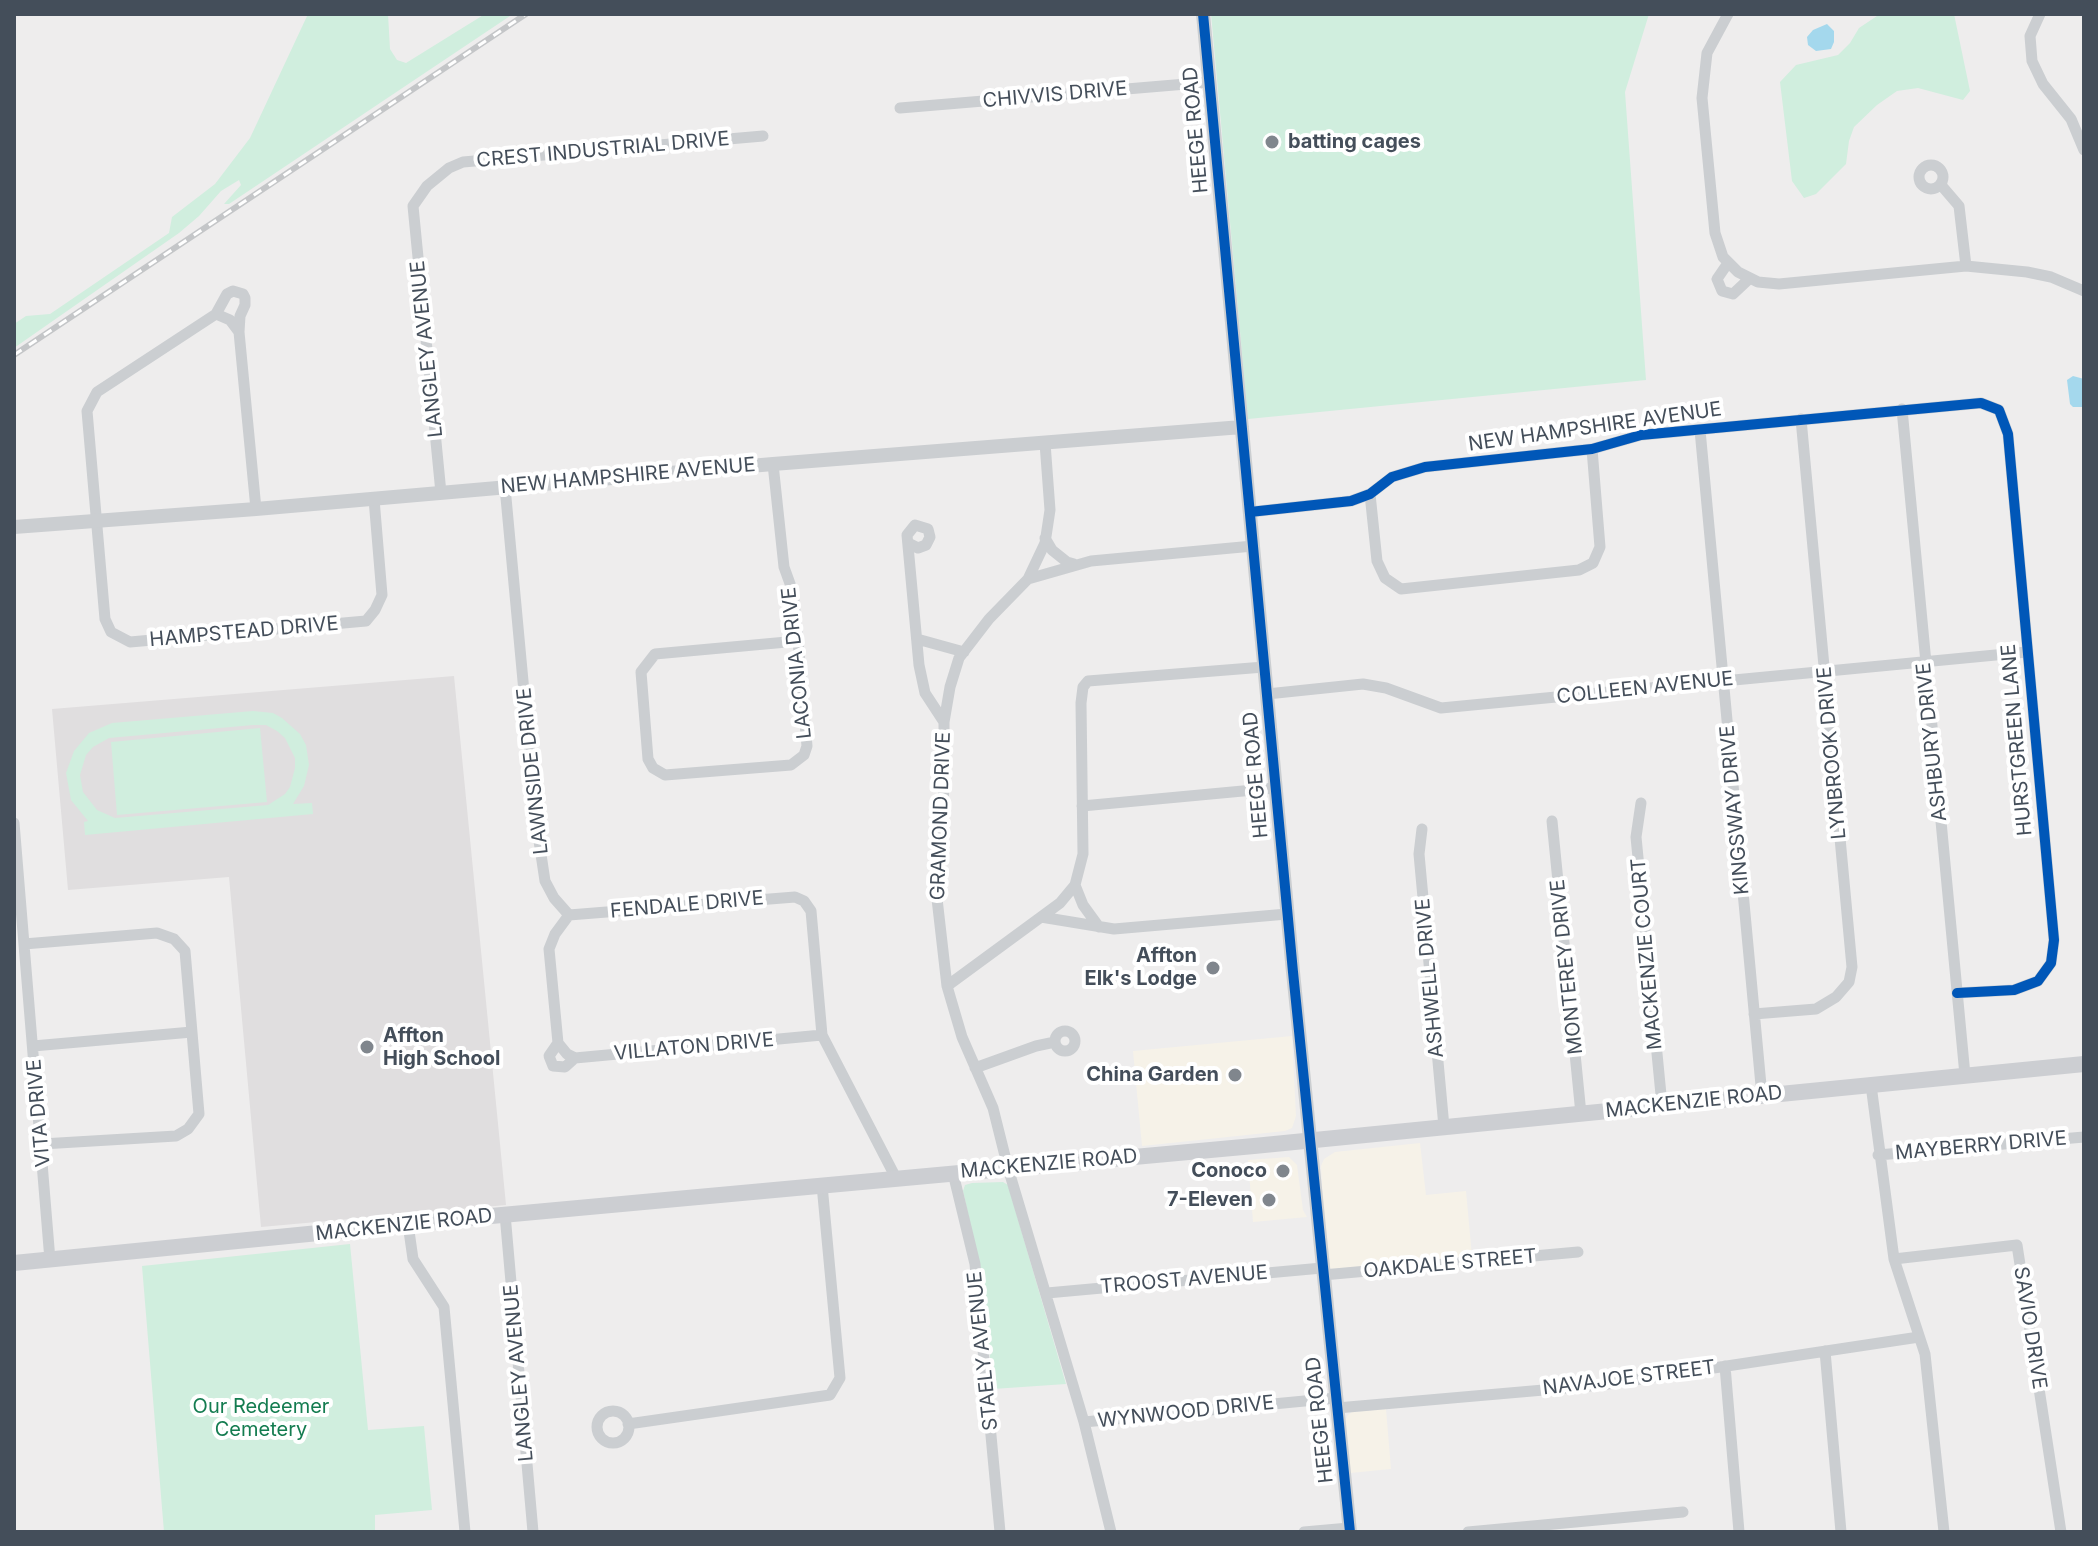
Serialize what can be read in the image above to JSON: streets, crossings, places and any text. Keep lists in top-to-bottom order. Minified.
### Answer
{"streets":{"main road":["MACKENZIE ROAD"],"street":["CHIVVIS DRIVE","HEEGE ROAD","CREST INDUSTRIAL DRIVE","LANGLEY AVENUE","NEW HAMPSHIRE AVENUE","HAMPSTEAD DRIVE","LACONIA DRIVE","COLLEEN AVENUE","HURSTGREEN LANE","ASHBURY DRIVE","LYNBROOK DRIVE","LAWNSIDE DRIVE","KINGSWAY DRIVE","GRAMOND DRIVE","FENDALE DRIVE","MACKENZIE COURT","MONTEREY DRIVE","ASHWELL DRIVE","VILLATON DRIVE","VITA DRIVE","MAYBERRY DRIVE","OAKDALE STREET","TROOST AVENUE","SAVIO DRIVE","STAELY AVENUE","NAVAJOE STREET","WYNWOOD DRIVE"]},"crossings":[["CHIVVIS DRIVE","HEEGE ROAD"],["HEEGE ROAD","NEW HAMPSHIRE AVENUE"],["HEEGE ROAD","COLLEEN AVENUE"],["HEEGE ROAD","MACKENZIE ROAD"],["HEEGE ROAD","OAKDALE STREET"],["HEEGE ROAD","TROOST AVENUE"],["HEEGE ROAD","NAVAJOE STREET"],["HEEGE ROAD","WYNWOOD DRIVE"],["CREST INDUSTRIAL DRIVE","LANGLEY AVENUE"],["LANGLEY AVENUE","NEW HAMPSHIRE AVENUE"],["LANGLEY AVENUE","MACKENZIE ROAD"],["NEW HAMPSHIRE AVENUE","HAMPSTEAD DRIVE"],["NEW HAMPSHIRE AVENUE","LACONIA DRIVE"],["NEW HAMPSHIRE AVENUE","HURSTGREEN LANE"],["NEW HAMPSHIRE AVENUE","ASHBURY DRIVE"],["NEW HAMPSHIRE AVENUE","LYNBROOK DRIVE"],["NEW HAMPSHIRE AVENUE","LAWNSIDE DRIVE"],["NEW HAMPSHIRE AVENUE","KINGSWAY DRIVE"],["NEW HAMPSHIRE AVENUE","GRAMOND DRIVE"],["COLLEEN AVENUE","HURSTGREEN LANE"],["COLLEEN AVENUE","ASHBURY DRIVE"],["COLLEEN AVENUE","LYNBROOK DRIVE"],["COLLEEN AVENUE","KINGSWAY DRIVE"],["HURSTGREEN LANE","ASHBURY DRIVE"],["ASHBURY DRIVE","MACKENZIE ROAD"],["LYNBROOK DRIVE","KINGSWAY DRIVE"],["LAWNSIDE DRIVE","FENDALE DRIVE"],["KINGSWAY DRIVE","MACKENZIE ROAD"],["GRAMOND DRIVE","MACKENZIE ROAD"],["GRAMOND DRIVE","TROOST AVENUE"],["GRAMOND DRIVE","WYNWOOD DRIVE"],["FENDALE DRIVE","VILLATON DRIVE"],["MACKENZIE COURT","MACKENZIE ROAD"],["MONTEREY DRIVE","MACKENZIE ROAD"],["ASHWELL DRIVE","MACKENZIE ROAD"],["MACKENZIE ROAD","VITA DRIVE"],["MACKENZIE ROAD","STAELY AVENUE"],["OAKDALE STREET","TROOST AVENUE"],["NAVAJOE STREET","WYNWOOD DRIVE"]],"parks":["Our Redeemer Cemetery"],"places":["batting cages","Affton Elk's Lodge","Affton High School","China Garden","Conoco","7-Eleven"]}
